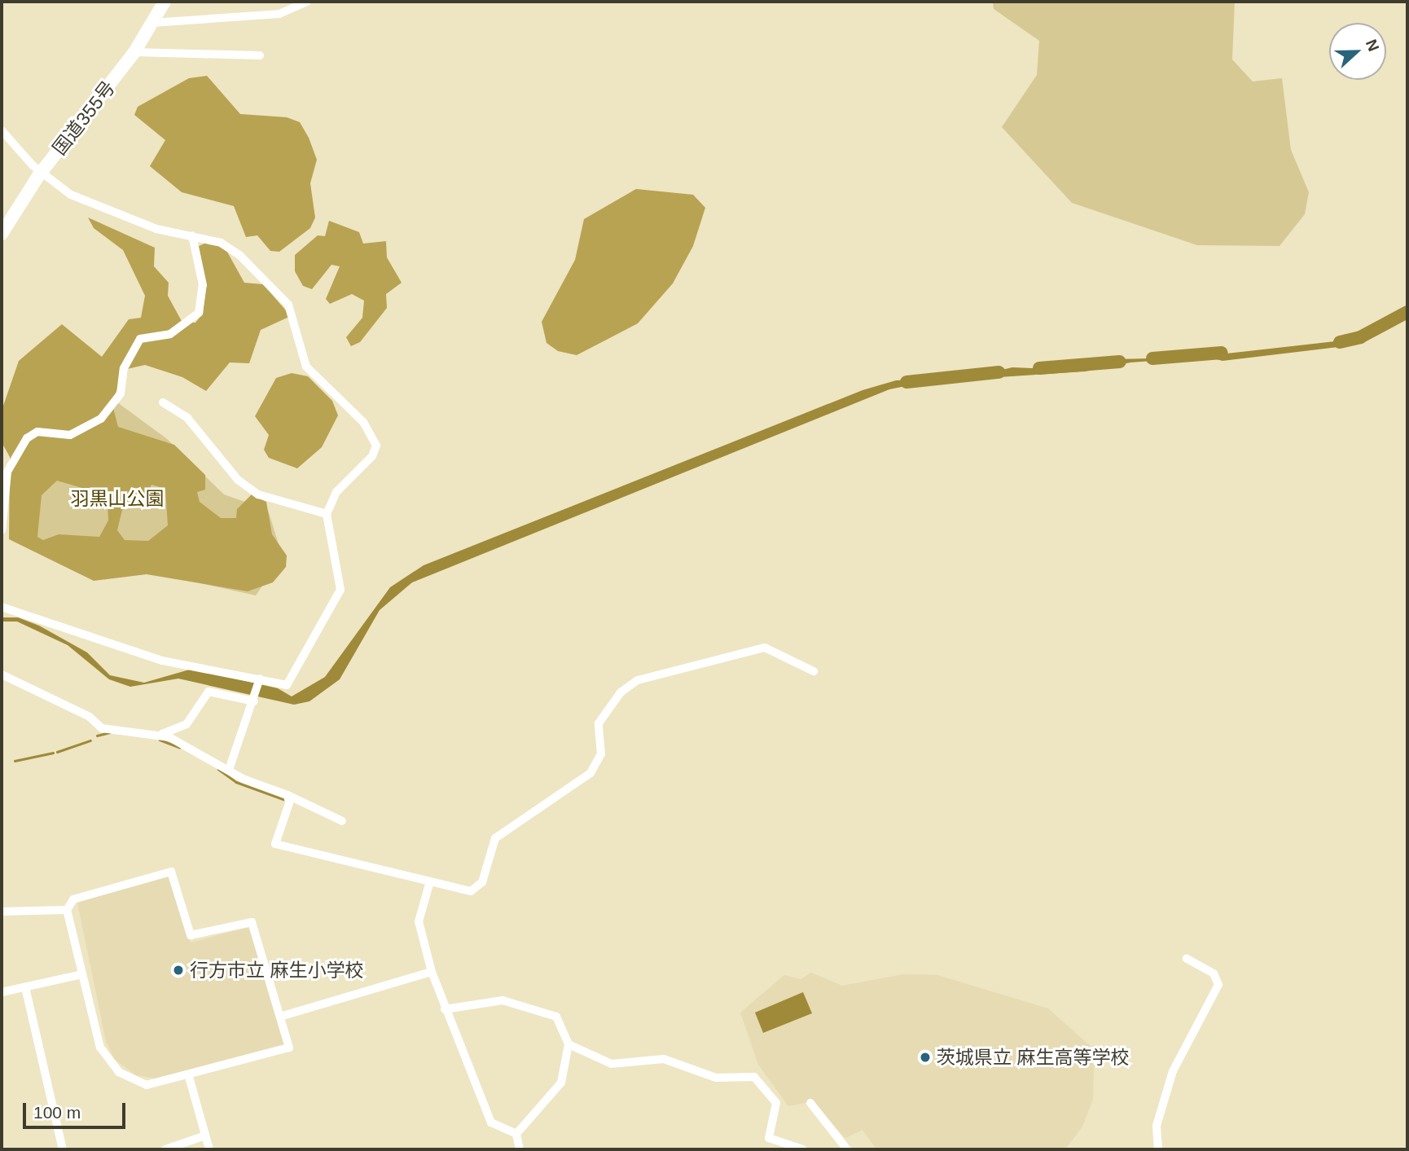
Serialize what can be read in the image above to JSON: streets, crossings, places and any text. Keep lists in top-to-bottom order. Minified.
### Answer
{"streets":{"highway":["国道355号"]},"parks":["羽黒山公園"],"places":["行方市立 麻生小学校","茨城県立 麻生高等学校"],"scale_bar":"100 m","north":"right"}
